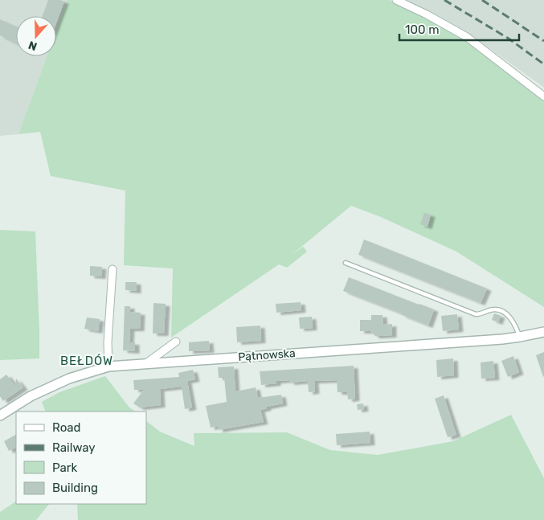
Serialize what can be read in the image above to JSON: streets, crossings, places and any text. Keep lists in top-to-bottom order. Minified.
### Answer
{"streets":{"street":["Pątnowska"]},"districts":["BEŁDÓW"],"legend":["Road","Railway","Park","Building"],"scale_bar":"100 m","north":"bottom"}
